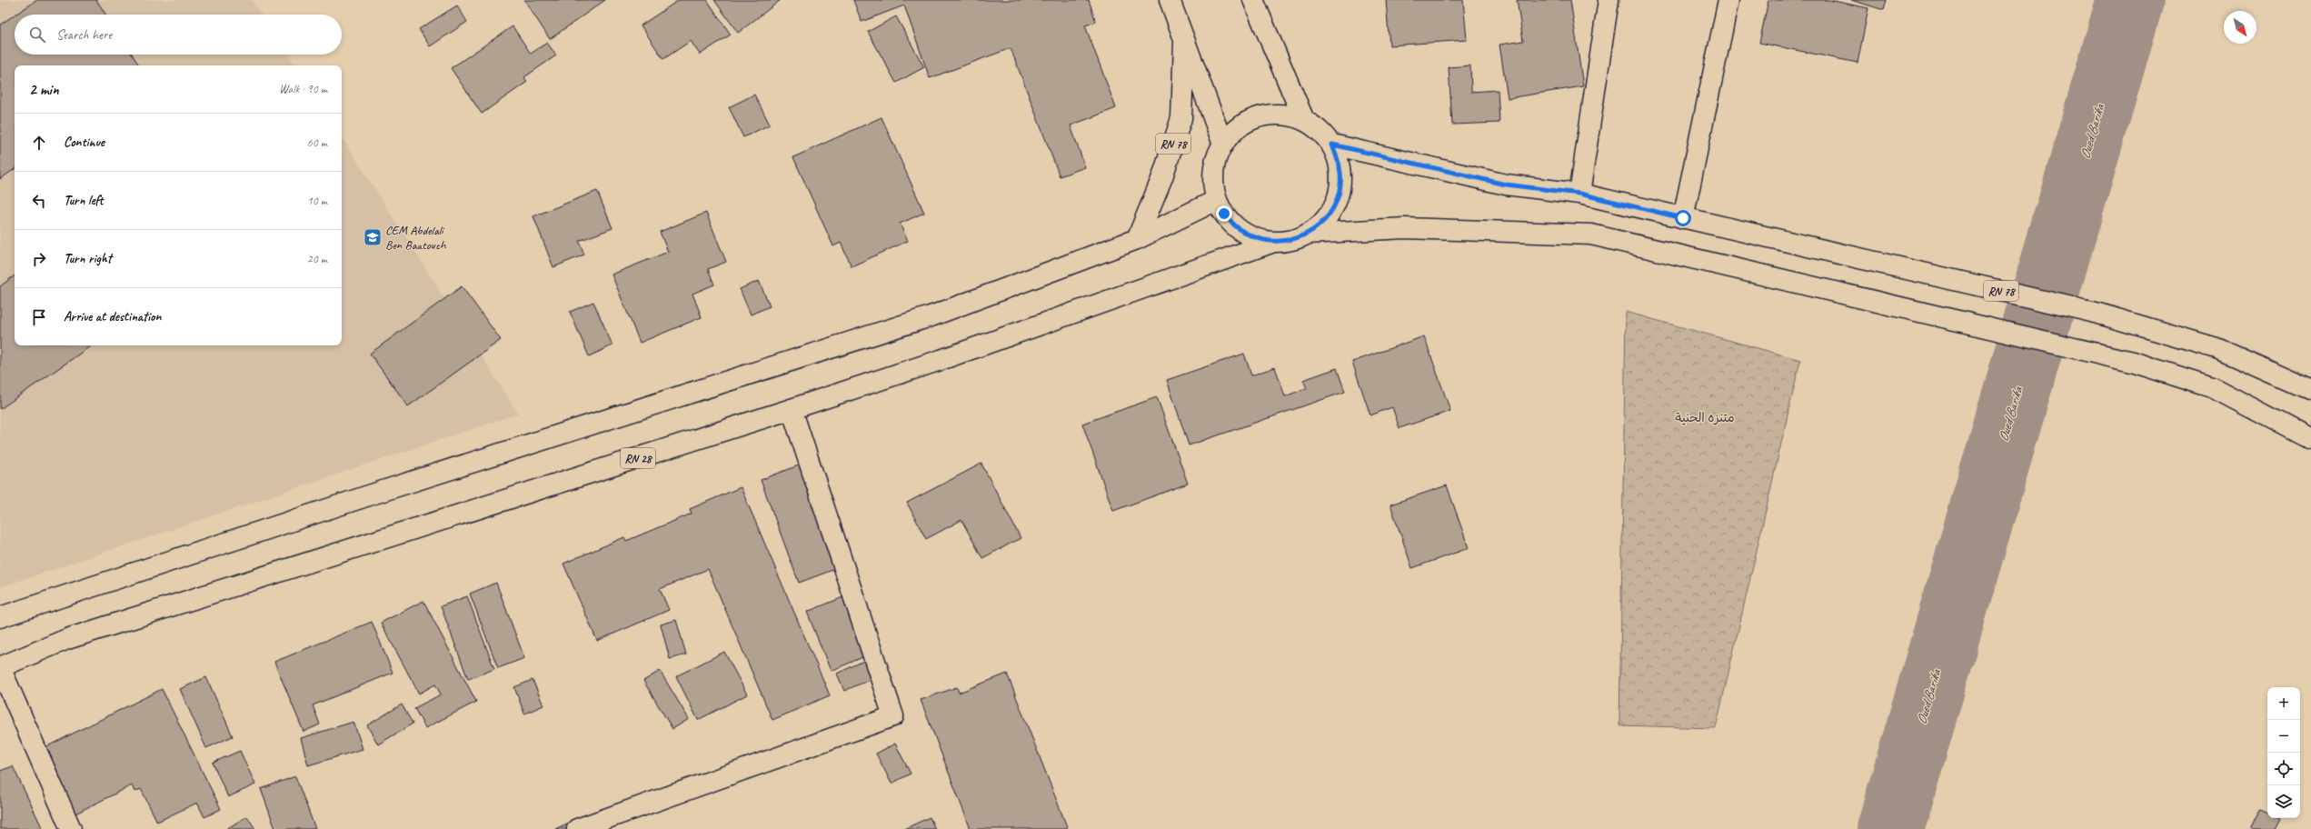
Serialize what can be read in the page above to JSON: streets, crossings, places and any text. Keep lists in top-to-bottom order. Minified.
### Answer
{"streets":{"main road":["RN 78","RN 28"]},"crossings":[["RN 78","RN 28"]],"water":["Oued Barika"],"parks":["متنزه الحنية"],"places":{"school or university":["CEM Abdelali Ben Baatouch"]},"north":"bottom right","page":{"search":"Search here","heading":["2 min","Walk · 90 m"],"list":[["Continue","60 m"],["Turn left","10 m"],["Turn right","20 m"],"Arrive at destination"],"map_buttons":["+","−"]}}
